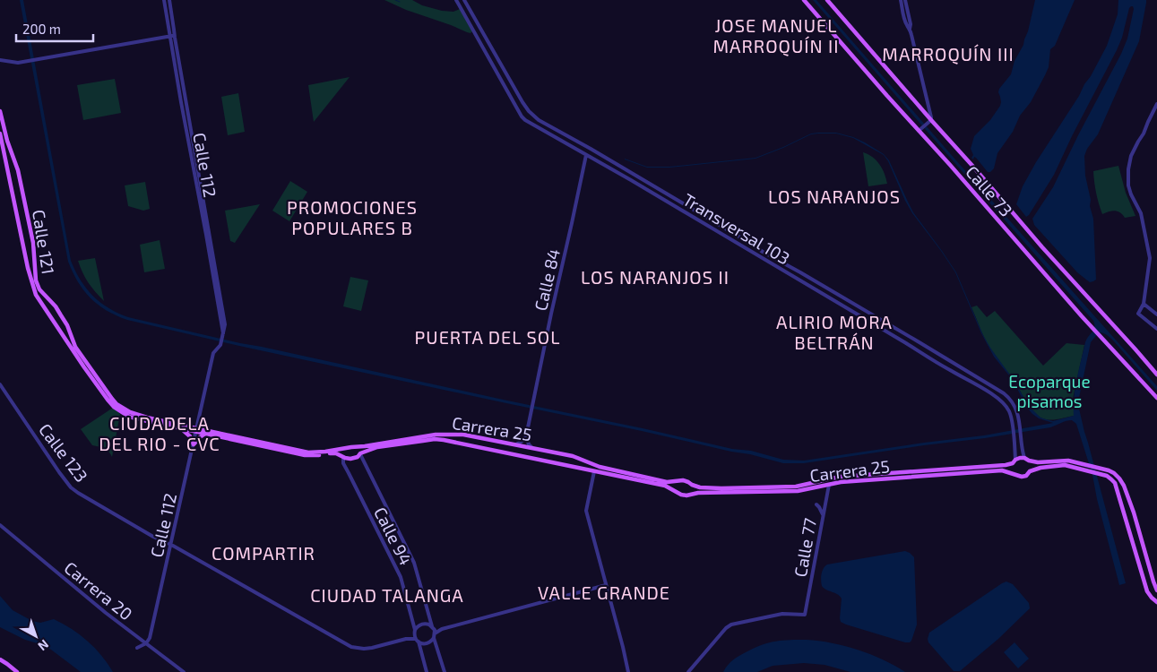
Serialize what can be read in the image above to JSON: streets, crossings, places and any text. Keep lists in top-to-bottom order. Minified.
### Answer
{"streets":{"main road":["Calle 73","Calle 121","Carrera 25"],"street":["Calle 112","Transversal 103","Calle 84","Calle 123","Calle 94","Calle 77","Carrera 20"]},"crossings":[["Calle 112","Calle 123"],["Calle 112","Carrera 20"],["Transversal 103","Calle 84"],["Transversal 103","Carrera 25"],["Carrera 25","Calle 94"],["Carrera 25","Calle 77"]],"districts":["JOSE MANUEL MARROQUÍN II","MARROQUÍN III","LOS NARANJOS","PROMOCIONES POPULARES B","LOS NARANJOS II","ALIRIO MORA BELTRÁN","PUERTA DEL SOL","CIUDADELA DEL RIO - CVC","COMPARTIR","VALLE GRANDE","CIUDAD TALANGA"],"parks":["Ecoparque pisamos"],"scale_bar":"200 m","north":"bottom right"}
